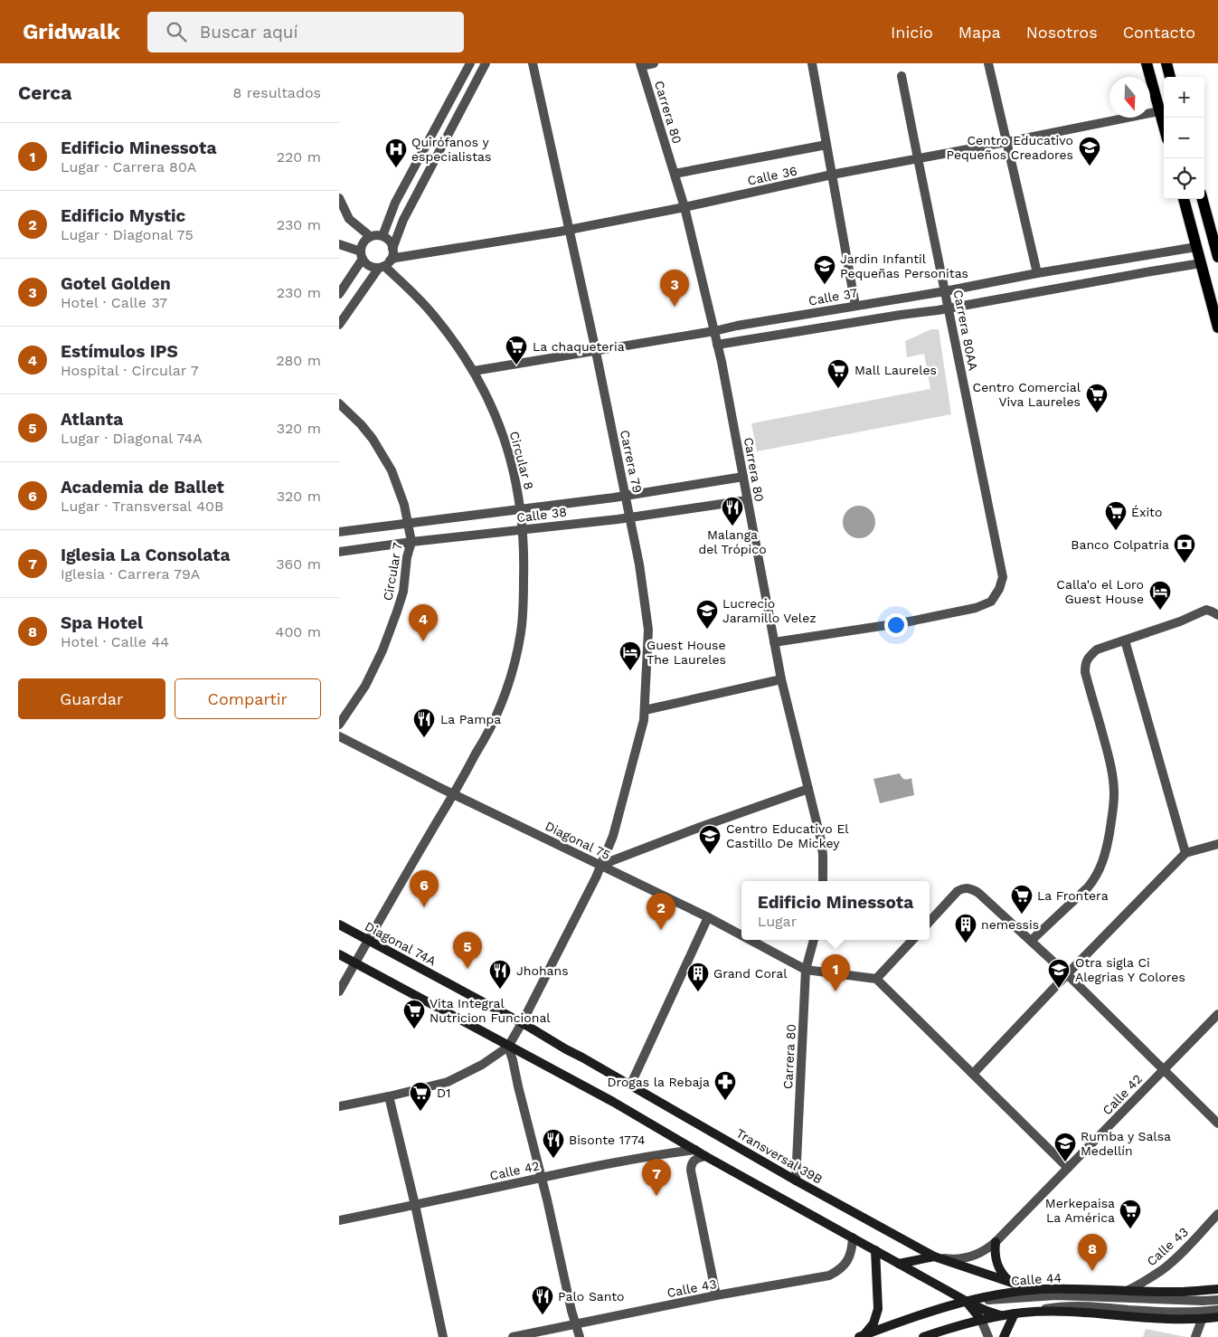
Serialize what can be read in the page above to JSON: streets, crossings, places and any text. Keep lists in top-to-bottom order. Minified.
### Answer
{"streets":{"main road":["Diagonal 74A","Transversal 39B","Calle 44"],"street":["Carrera 80","Calle 36","Calle 37","Carrera 80AA","Circular 8","Carrera 79","Calle 38","Circular 7","Diagonal 75","Calle 42","Calle 43"]},"crossings":[["Carrera 80","Calle 36"],["Carrera 80","Calle 37"],["Carrera 80","Carrera 80AA"],["Carrera 80","Calle 38"],["Carrera 80","Diagonal 75"],["Carrera 80","Transversal 39B"],["Calle 36","Carrera 80AA"],["Calle 36","Circular 8"],["Calle 36","Carrera 79"],["Calle 37","Carrera 80AA"],["Calle 37","Circular 8"],["Calle 37","Carrera 79"],["Circular 8","Calle 38"],["Circular 8","Diagonal 75"],["Circular 8","Diagonal 74A"],["Carrera 79","Calle 38"],["Carrera 79","Diagonal 75"],["Carrera 79","Diagonal 74A"],["Carrera 79","Transversal 39B"],["Calle 38","Circular 7"],["Diagonal 74A","Transversal 39B"],["Calle 42","Transversal 39B"],["Transversal 39B","Calle 44"],["Calle 43","Calle 44"]],"places":{"school or university":["Centro Educativo Pequeños Creadores","Jardin Infantil Pequeñas Personitas","Lucrecio Jaramillo Velez","Centro Educativo El Castillo De Mickey","Otra sigla Ci Alegrias Y Colores","Rumba y Salsa Medellín"],"hospital":["Quirófanos y especialistas"],"supermarket":["La chaqueteria","Mall Laureles","Centro Comercial Viva Laureles","Éxito","La Frontera","Vita Integral Nutricion Funcional","D1","Merkepaisa La América"],"restaurant":["Malanga del Trópico","La Pampa","Jhohans","Bisonte 1774","Palo Santo"],"bank":["Banco Colpatria"],"hotel":["Calla'o el Loro Guest House","Guest House The Laureles"],"building":["nemessis","Grand Coral"],"pharmacy":["Drogas la Rebaja"]},"north":"bottom","page":{"header":"Gridwalk","search":"Buscar aquí","nav":["Inicio","Mapa","Nosotros","Contacto"],"heading":["Cerca","8 resultados"],"map_buttons":["+","−"],"list":[{"mark":"1","name":"Edificio Minessota","note":"Lugar · Carrera 80A","value":"220 m"},{"mark":"2","name":"Edificio Mystic","note":"Lugar · Diagonal 75","value":"230 m"},{"mark":"3","name":"Gotel Golden","note":"Hotel · Calle 37","value":"230 m"},{"mark":"4","name":"Estímulos IPS","note":"Hospital · Circular 7","value":"280 m"},{"mark":"5","name":"Atlanta","note":"Lugar · Diagonal 74A","value":"320 m"},{"mark":"6","name":"Academia de Ballet","note":"Lugar · Transversal 40B","value":"320 m"},{"mark":"7","name":"Iglesia La Consolata","note":"Iglesia · Carrera 79A","value":"360 m"},{"mark":"8","name":"Spa Hotel","note":"Hotel · Calle 44","value":"400 m"}],"pins":["3","4","6","2","5","1","7","8"],"buttons":["Guardar","Compartir"],"popup":["Edificio Minessota","Lugar"]}}
